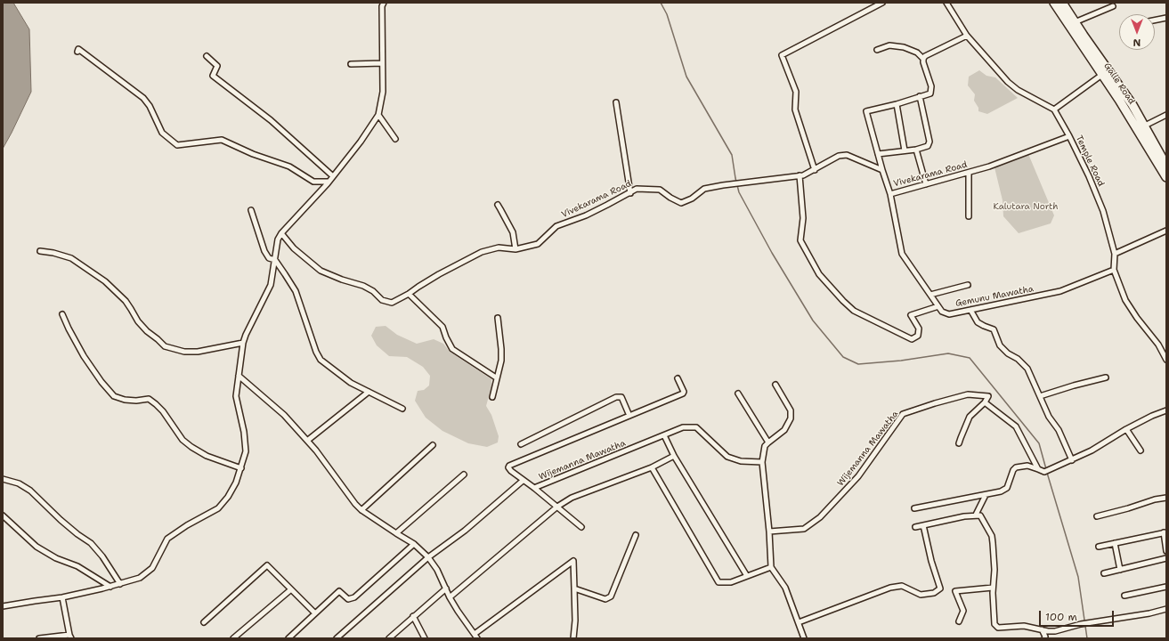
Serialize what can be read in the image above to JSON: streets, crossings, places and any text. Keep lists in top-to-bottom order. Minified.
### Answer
{"streets":{"highway":["Galle Road"],"street":["Temple Road","Vivekarama Road","Gemunu Mawatha","Wijemanna Mawatha"]},"crossings":[["Temple Road","Vivekarama Road"],["Temple Road","Gemunu Mawatha"],["Vivekarama Road","Gemunu Mawatha"]],"parks":["Kalutara North"],"scale_bar":"100 m","north":"bottom"}
